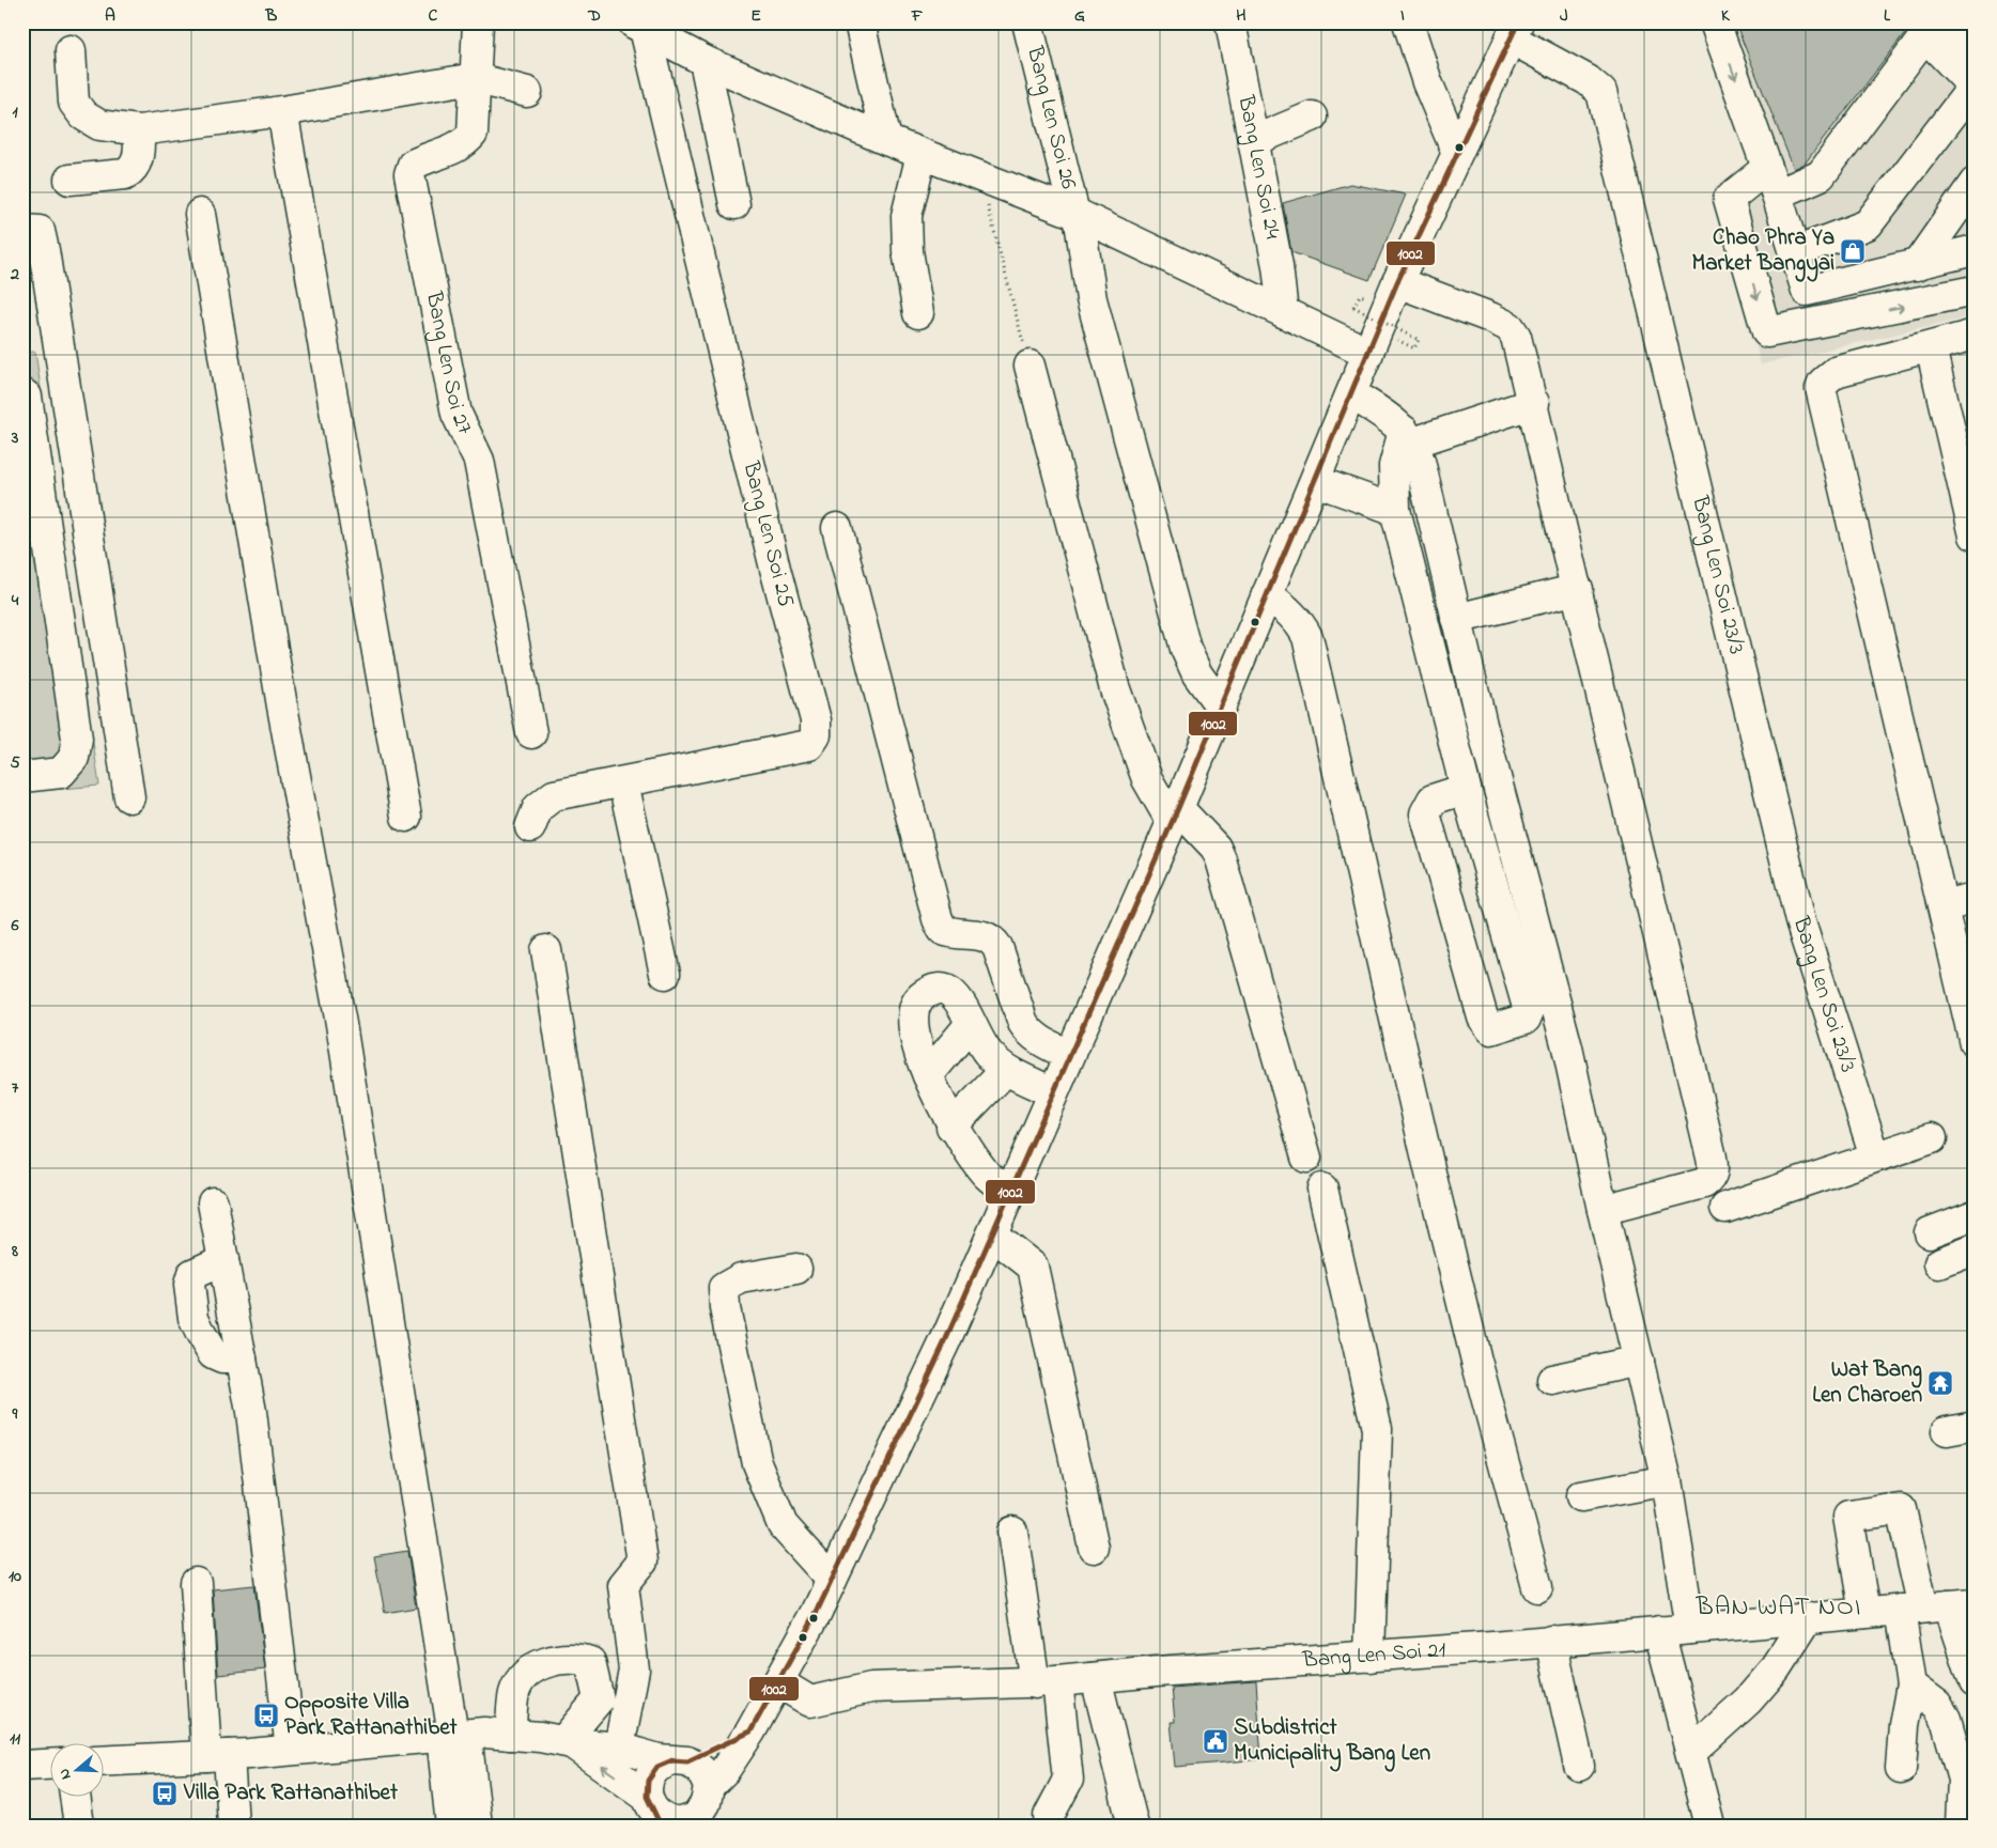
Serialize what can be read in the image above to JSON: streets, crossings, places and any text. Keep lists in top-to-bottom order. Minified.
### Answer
{"streets":{"street":["Bang Len Soi 26","Bang Len Soi 24","Bang Len Soi 27","Bang Len Soi 25","Bang Len Soi 23/3","Bang Len Soi 21"]},"districts":["BAN WAT NOI"],"places":{"shop":["Chao Phra Ya Market Bangyai"],"temple":["Wat Bang Len Charoen"],"bus stop":["Opposite Villa Park Rattanathibet","Villa Park Rattanathibet"],"public building":["Subdistrict Municipality Bang Len"]},"lines":["transit line 1002"],"north":"left","grid":{"columns":["A","B","C","D","E","F","G","H","I","J","K","L"],"rows":["1","2","3","4","5","6","7","8","9","10","11"]}}
